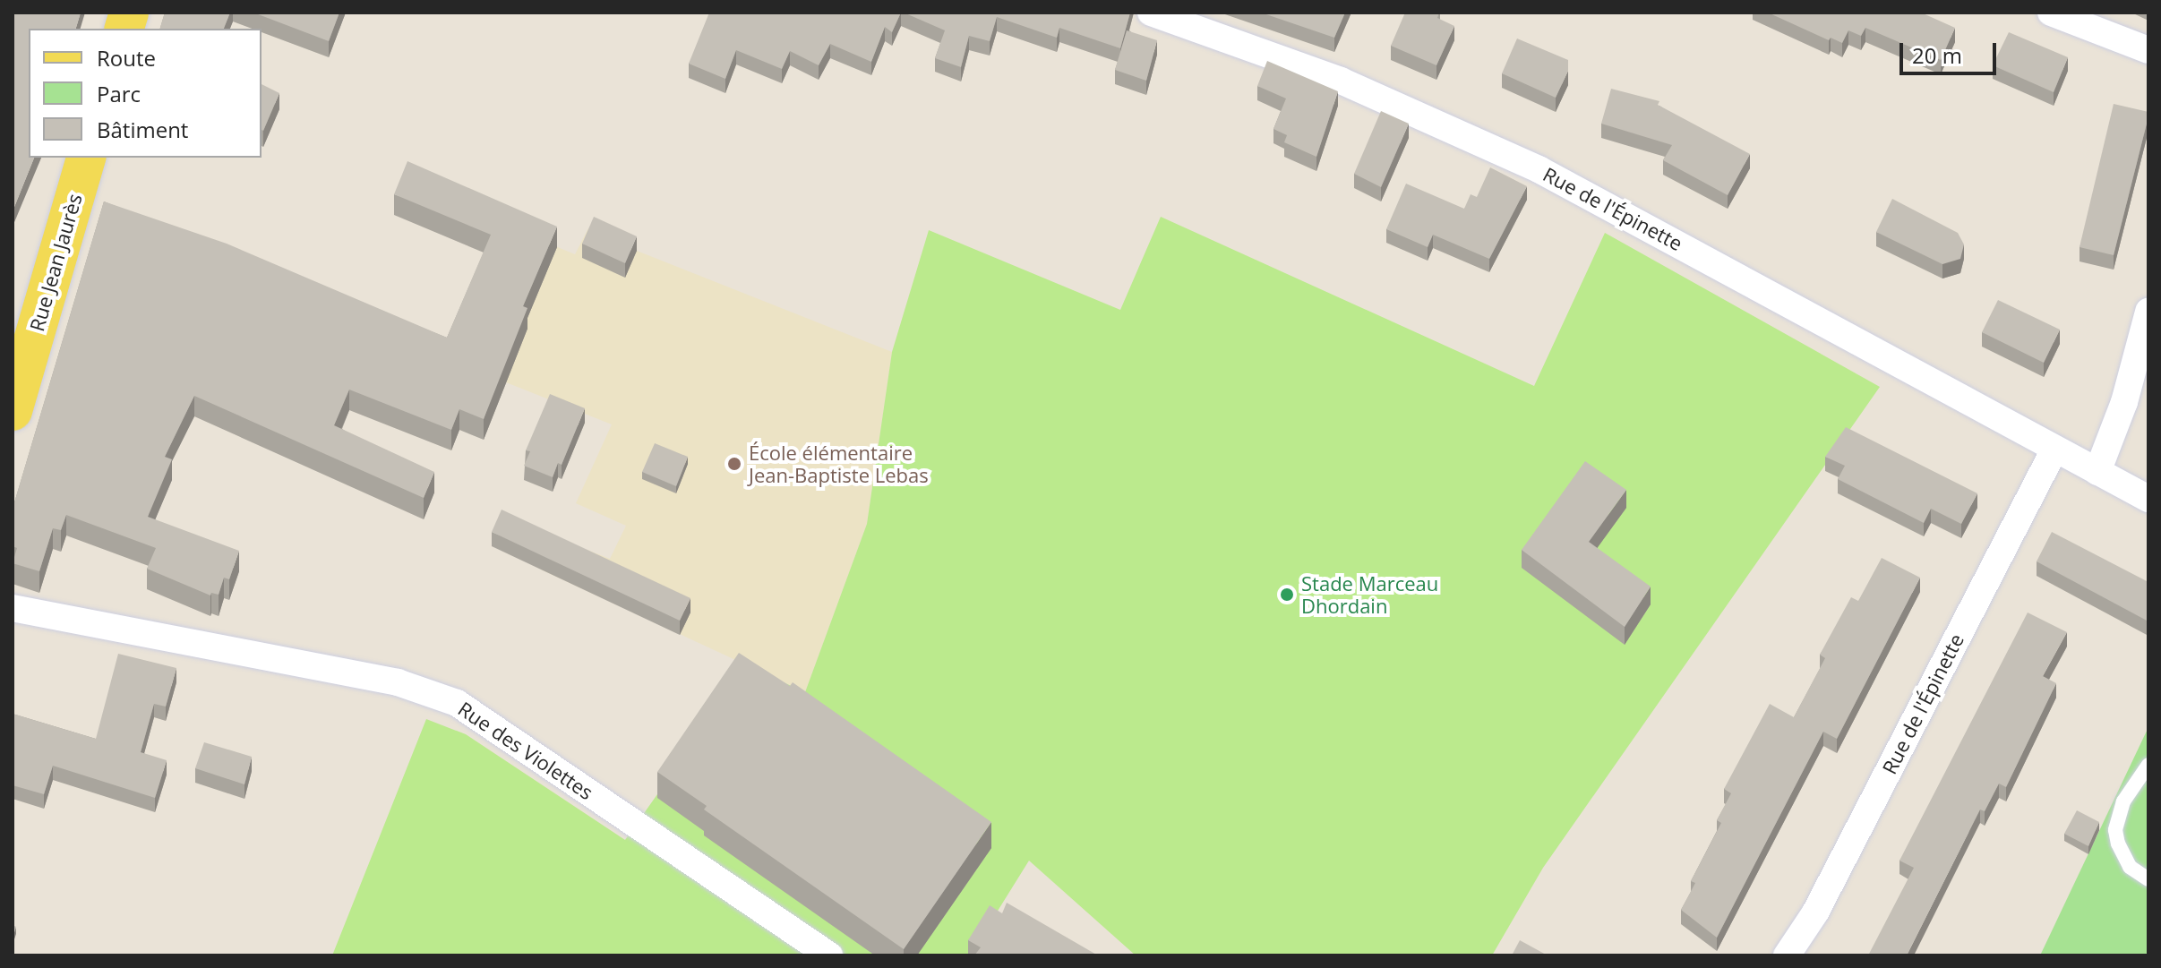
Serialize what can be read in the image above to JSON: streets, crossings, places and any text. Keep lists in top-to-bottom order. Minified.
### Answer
{"streets":{"main road":["Rue Jean Jaurès"],"street":["Rue de l'Épinette","Rue des Violettes"]},"places":["École élémentaire Jean-Baptiste Lebas","Stade Marceau Dhordain"],"legend":["Route","Parc","Bâtiment"],"scale_bar":"20 m"}
